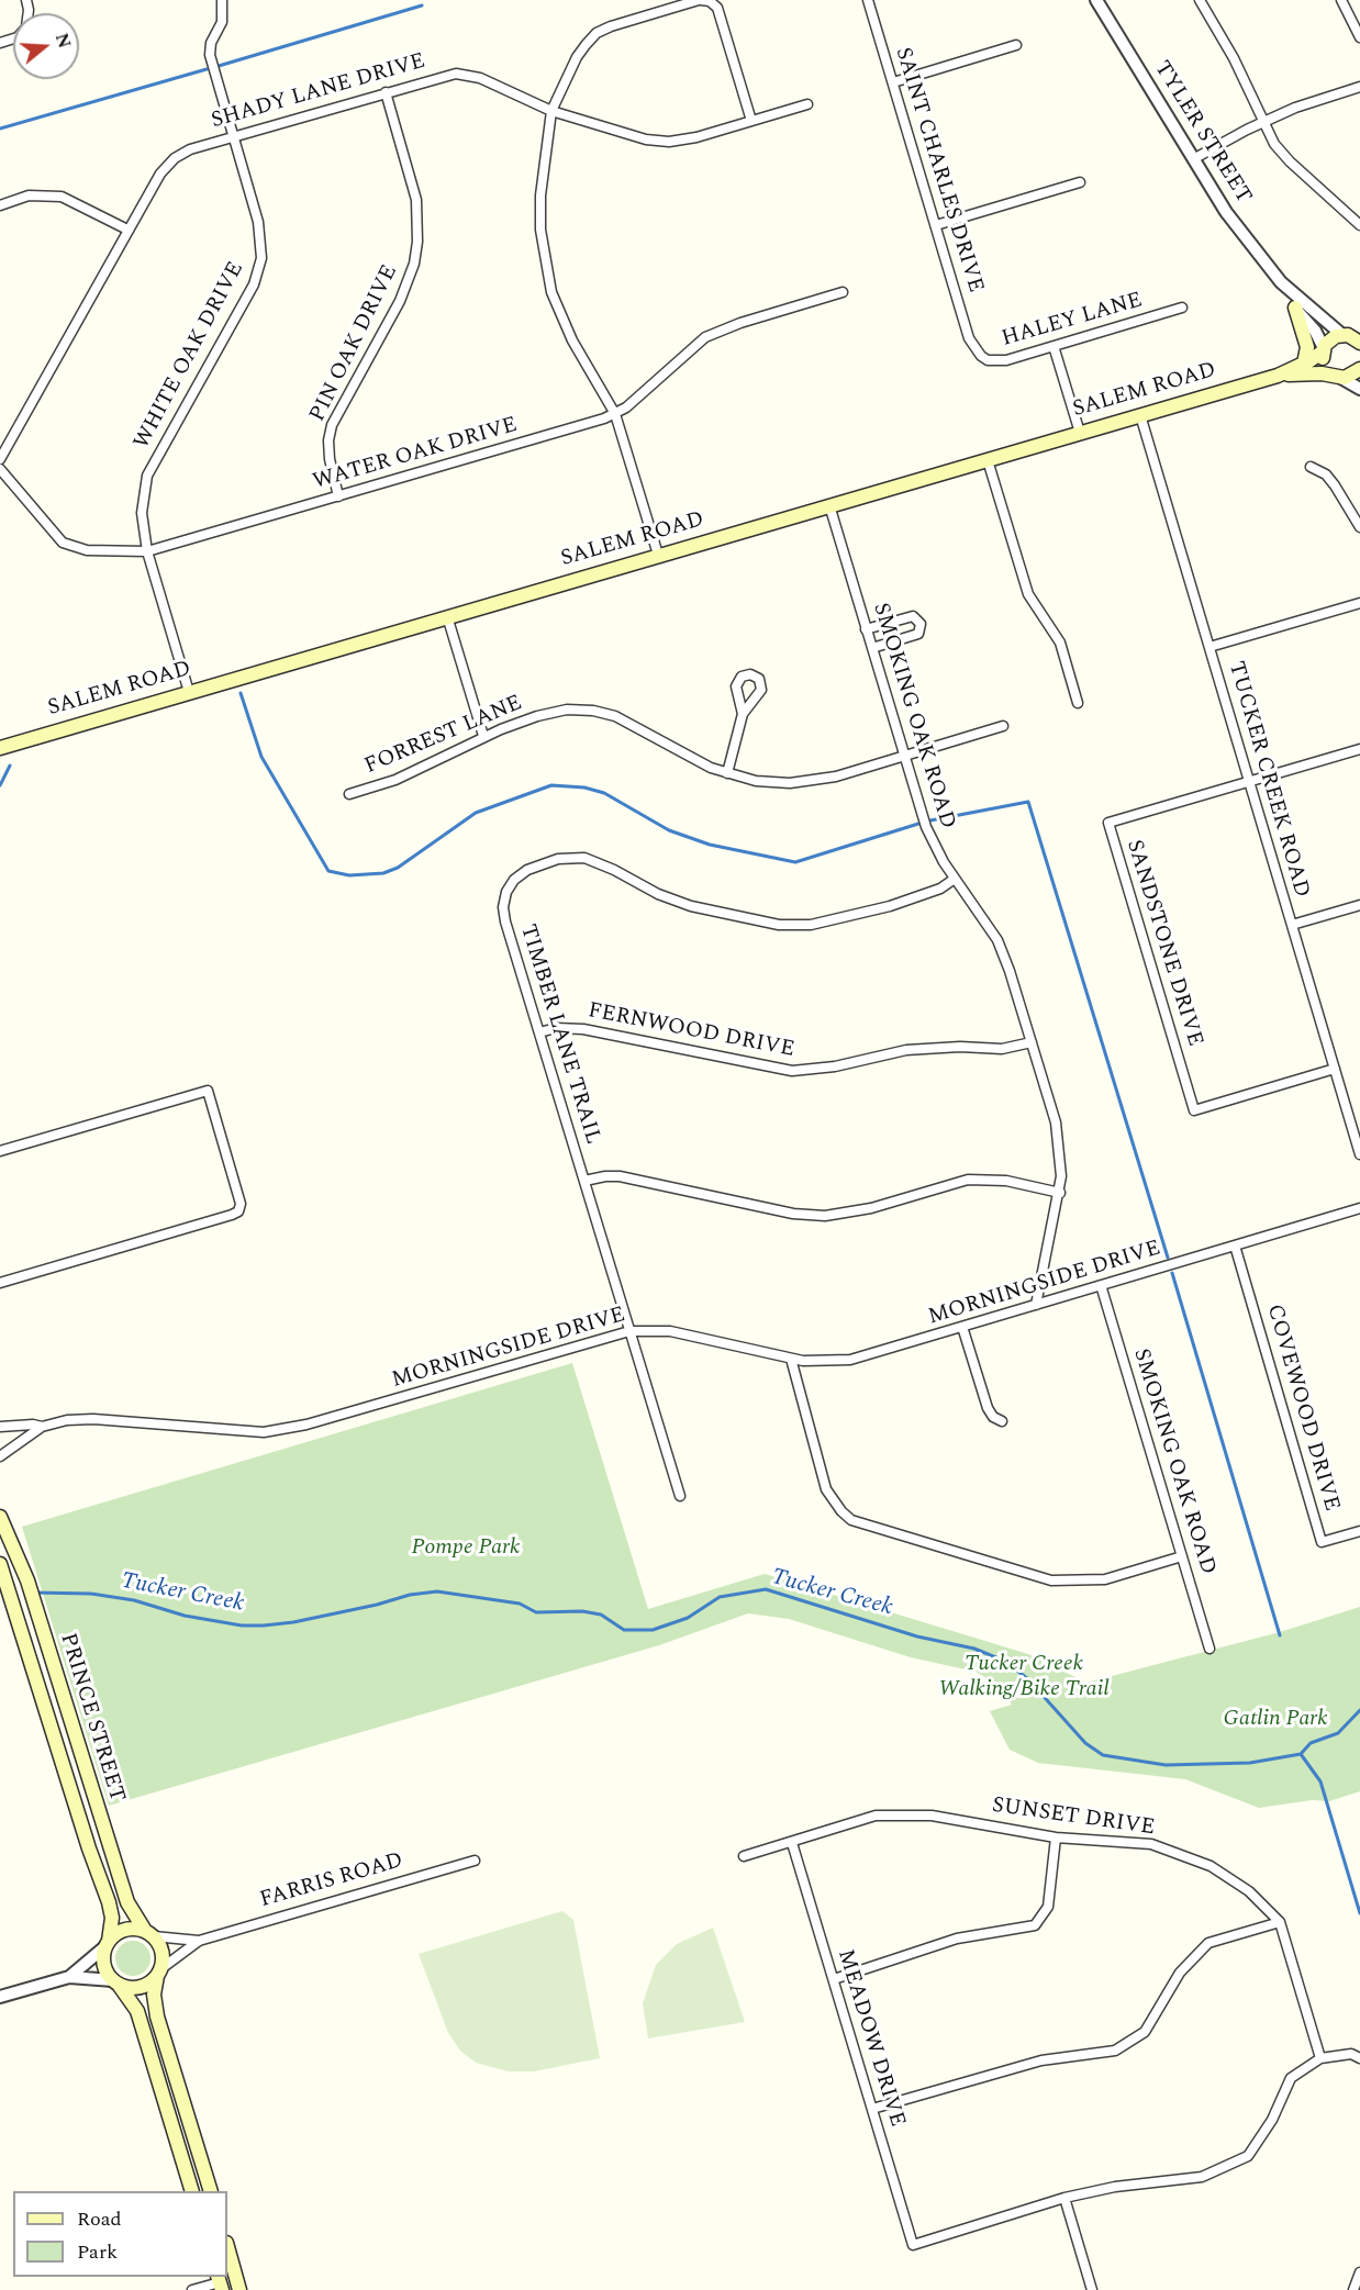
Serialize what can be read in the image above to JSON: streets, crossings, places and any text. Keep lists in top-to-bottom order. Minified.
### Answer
{"streets":{"main road":["SALEM ROAD","PRINCE STREET"],"street":["SHADY LANE DRIVE","TYLER STREET","SAINT CHARLES DRIVE","HALEY LANE","PIN OAK DRIVE","WHITE OAK DRIVE","WATER OAK DRIVE","SMOKING OAK ROAD","FORREST LANE","TUCKER CREEK ROAD","SANDSTONE DRIVE","FERNWOOD DRIVE","TIMBER LANE TRAIL","MORNINGSIDE DRIVE","COVEWOOD DRIVE","SUNSET DRIVE","FARRIS ROAD","MEADOW DRIVE"]},"crossings":[["SHADY LANE DRIVE","PIN OAK DRIVE"],["SHADY LANE DRIVE","WHITE OAK DRIVE"],["TYLER STREET","SALEM ROAD"],["SAINT CHARLES DRIVE","HALEY LANE"],["PIN OAK DRIVE","WATER OAK DRIVE"],["WHITE OAK DRIVE","SALEM ROAD"],["WHITE OAK DRIVE","WATER OAK DRIVE"],["SALEM ROAD","SMOKING OAK ROAD"],["SALEM ROAD","TUCKER CREEK ROAD"],["SMOKING OAK ROAD","FORREST LANE"],["SMOKING OAK ROAD","FERNWOOD DRIVE"],["SMOKING OAK ROAD","TIMBER LANE TRAIL"],["SMOKING OAK ROAD","MORNINGSIDE DRIVE"],["TUCKER CREEK ROAD","SANDSTONE DRIVE"],["FERNWOOD DRIVE","TIMBER LANE TRAIL"],["TIMBER LANE TRAIL","MORNINGSIDE DRIVE"],["MORNINGSIDE DRIVE","COVEWOOD DRIVE"],["PRINCE STREET","FARRIS ROAD"],["SUNSET DRIVE","MEADOW DRIVE"]],"water":["Tucker Creek"],"parks":["Pompe Park","Tucker Creek Walking/Bike Trail","Gatlin Park"],"legend":["Road","Park"],"north":"right"}
